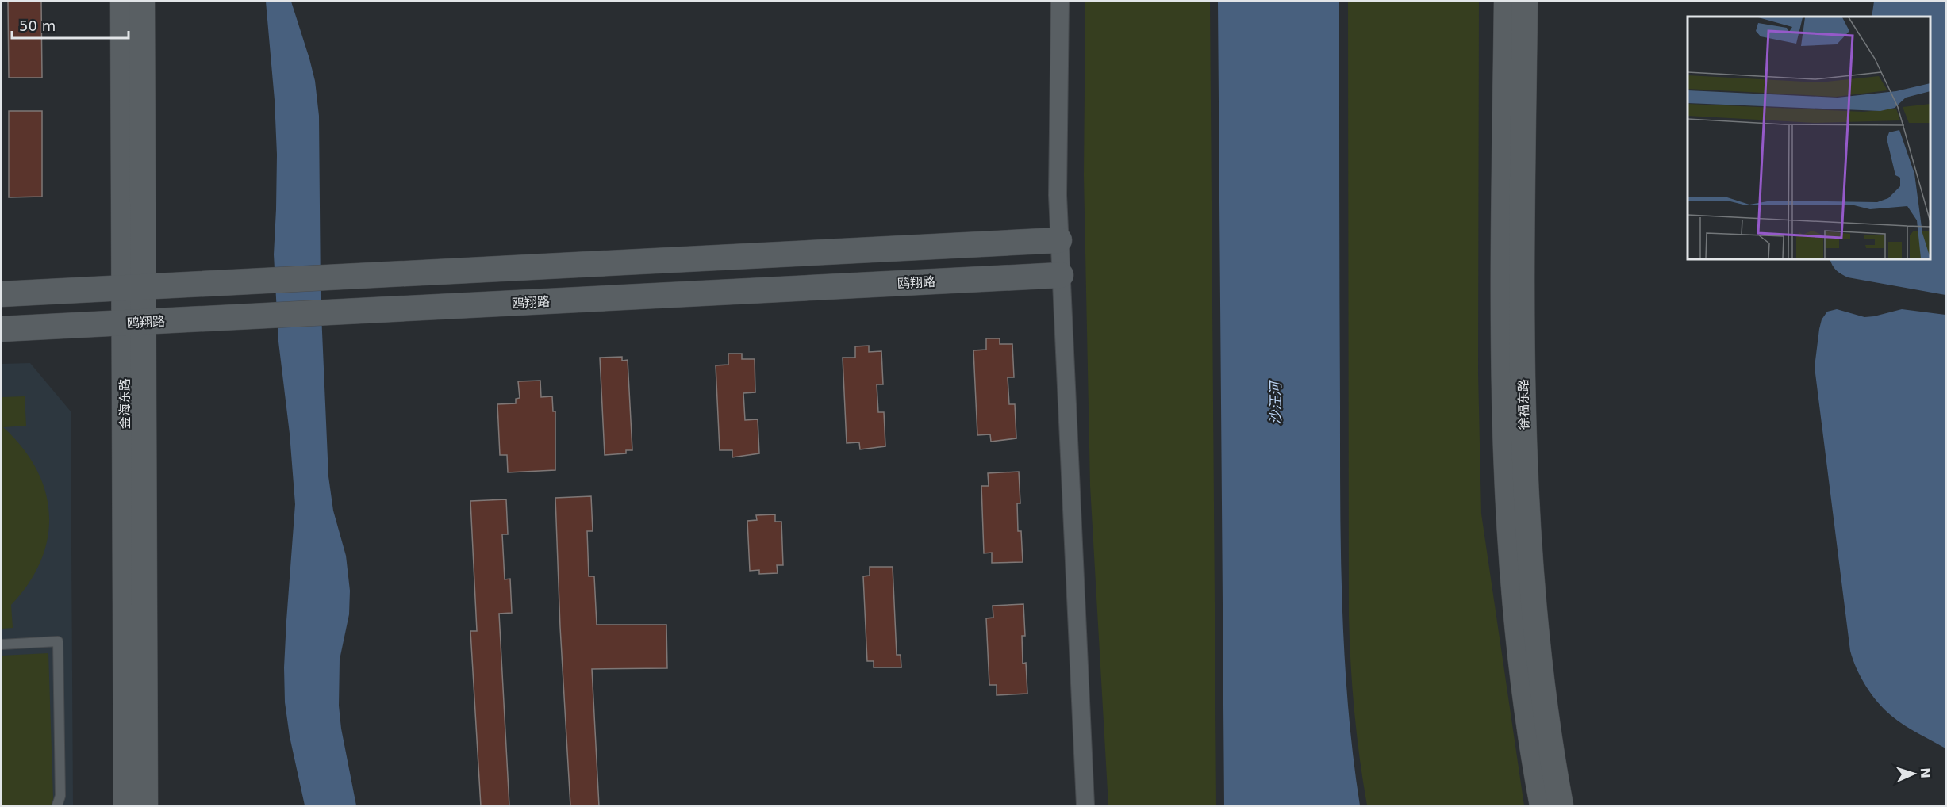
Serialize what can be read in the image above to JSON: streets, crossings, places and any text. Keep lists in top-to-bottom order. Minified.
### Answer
{"streets":{"main road":["鸥翔路","金海东路","徐福东路"]},"crossings":[["鸥翔路","金海东路"]],"water":["沙汪河"],"scale_bar":"50 m","north":"right"}
